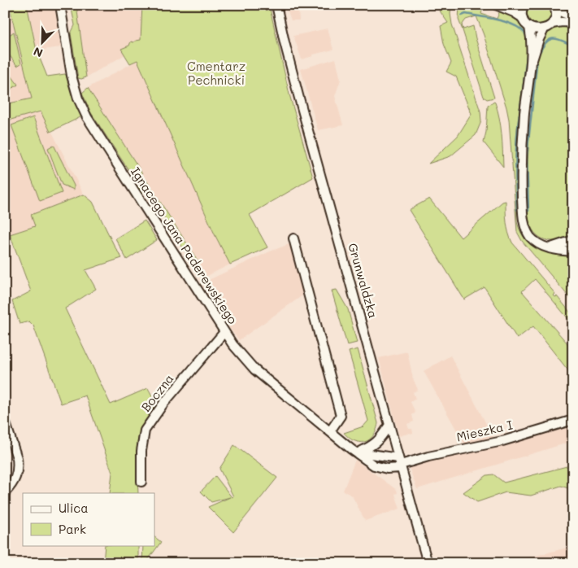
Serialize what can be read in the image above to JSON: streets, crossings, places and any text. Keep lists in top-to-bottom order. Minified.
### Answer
{"streets":{"street":["Ignacego Jana Paderewskiego","Grunwaldzka","Boczna","Mieszka I"]},"crossings":[["Ignacego Jana Paderewskiego","Grunwaldzka"],["Ignacego Jana Paderewskiego","Boczna"],["Ignacego Jana Paderewskiego","Mieszka I"],["Grunwaldzka","Mieszka I"]],"parks":["Cmentarz Pechnicki"],"legend":["Ulica","Park"],"north":"bottom left"}
